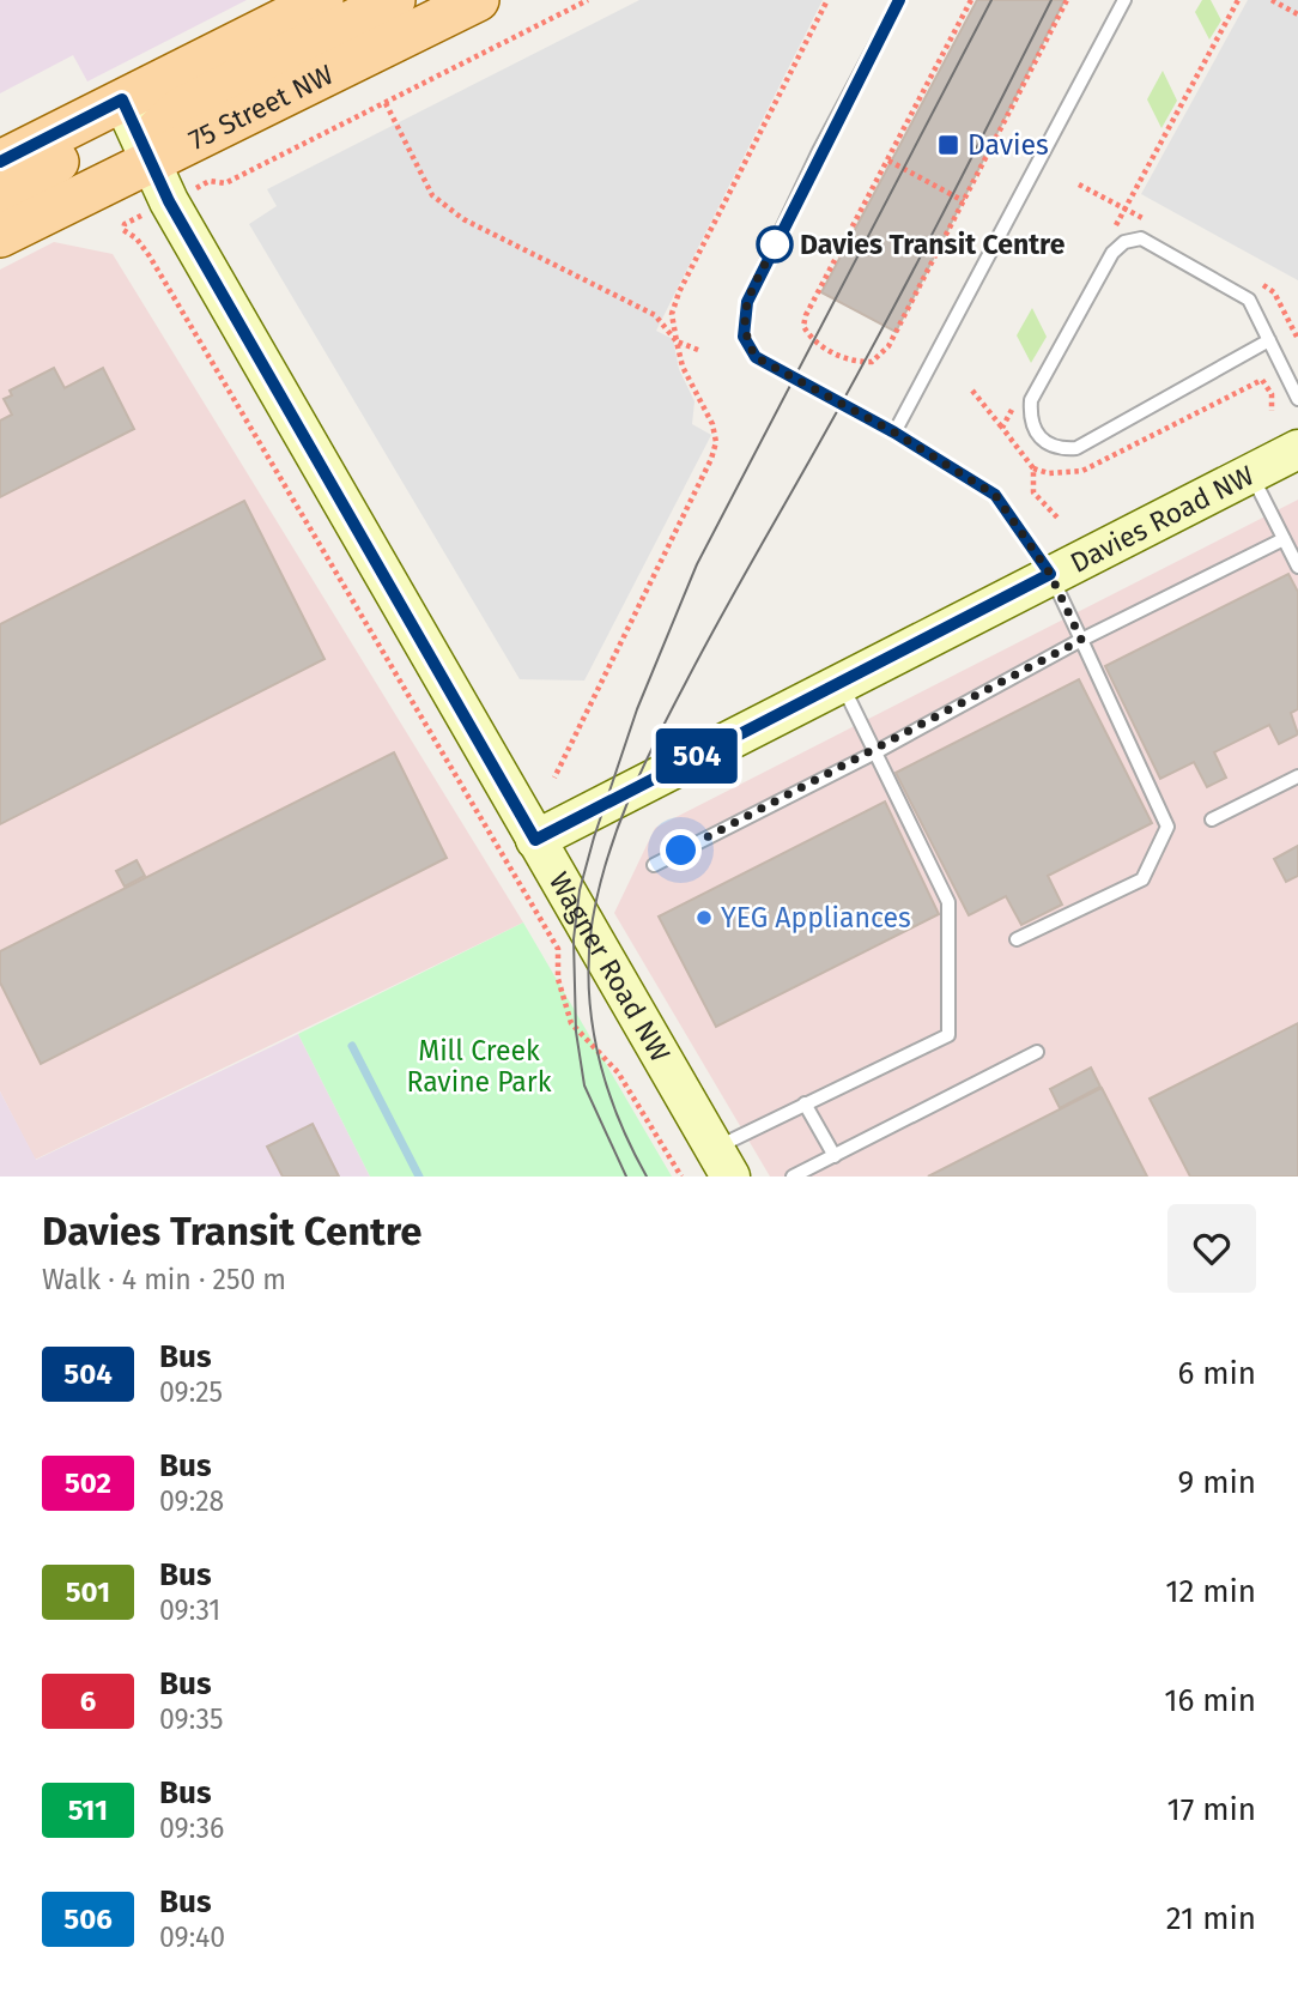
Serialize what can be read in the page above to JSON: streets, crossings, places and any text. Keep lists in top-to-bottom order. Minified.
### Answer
{"streets":{"main road":["75 Street NW"],"street":["Davies Road NW","Wagner Road NW"]},"crossings":[["75 Street NW","Wagner Road NW"],["Davies Road NW","Wagner Road NW"]],"parks":["Mill Creek Ravine Park"],"places":{"transit":["Davies"],"other":["Davies Transit Centre","YEG Appliances"]},"lines":["bus line 504"],"page":{"on_map":"504","heading":["Davies Transit Centre","Walk · 4 min · 250 m"],"list":[{"mark":"504","name":"Bus","note":"09:25","value":"6 min"},{"mark":"502","name":"Bus","note":"09:28","value":"9 min"},{"mark":"501","name":"Bus","note":"09:31","value":"12 min"},{"mark":"6","name":"Bus","note":"09:35","value":"16 min"},{"mark":"511","name":"Bus","note":"09:36","value":"17 min"},{"mark":"506","name":"Bus","note":"09:40","value":"21 min"}]}}
